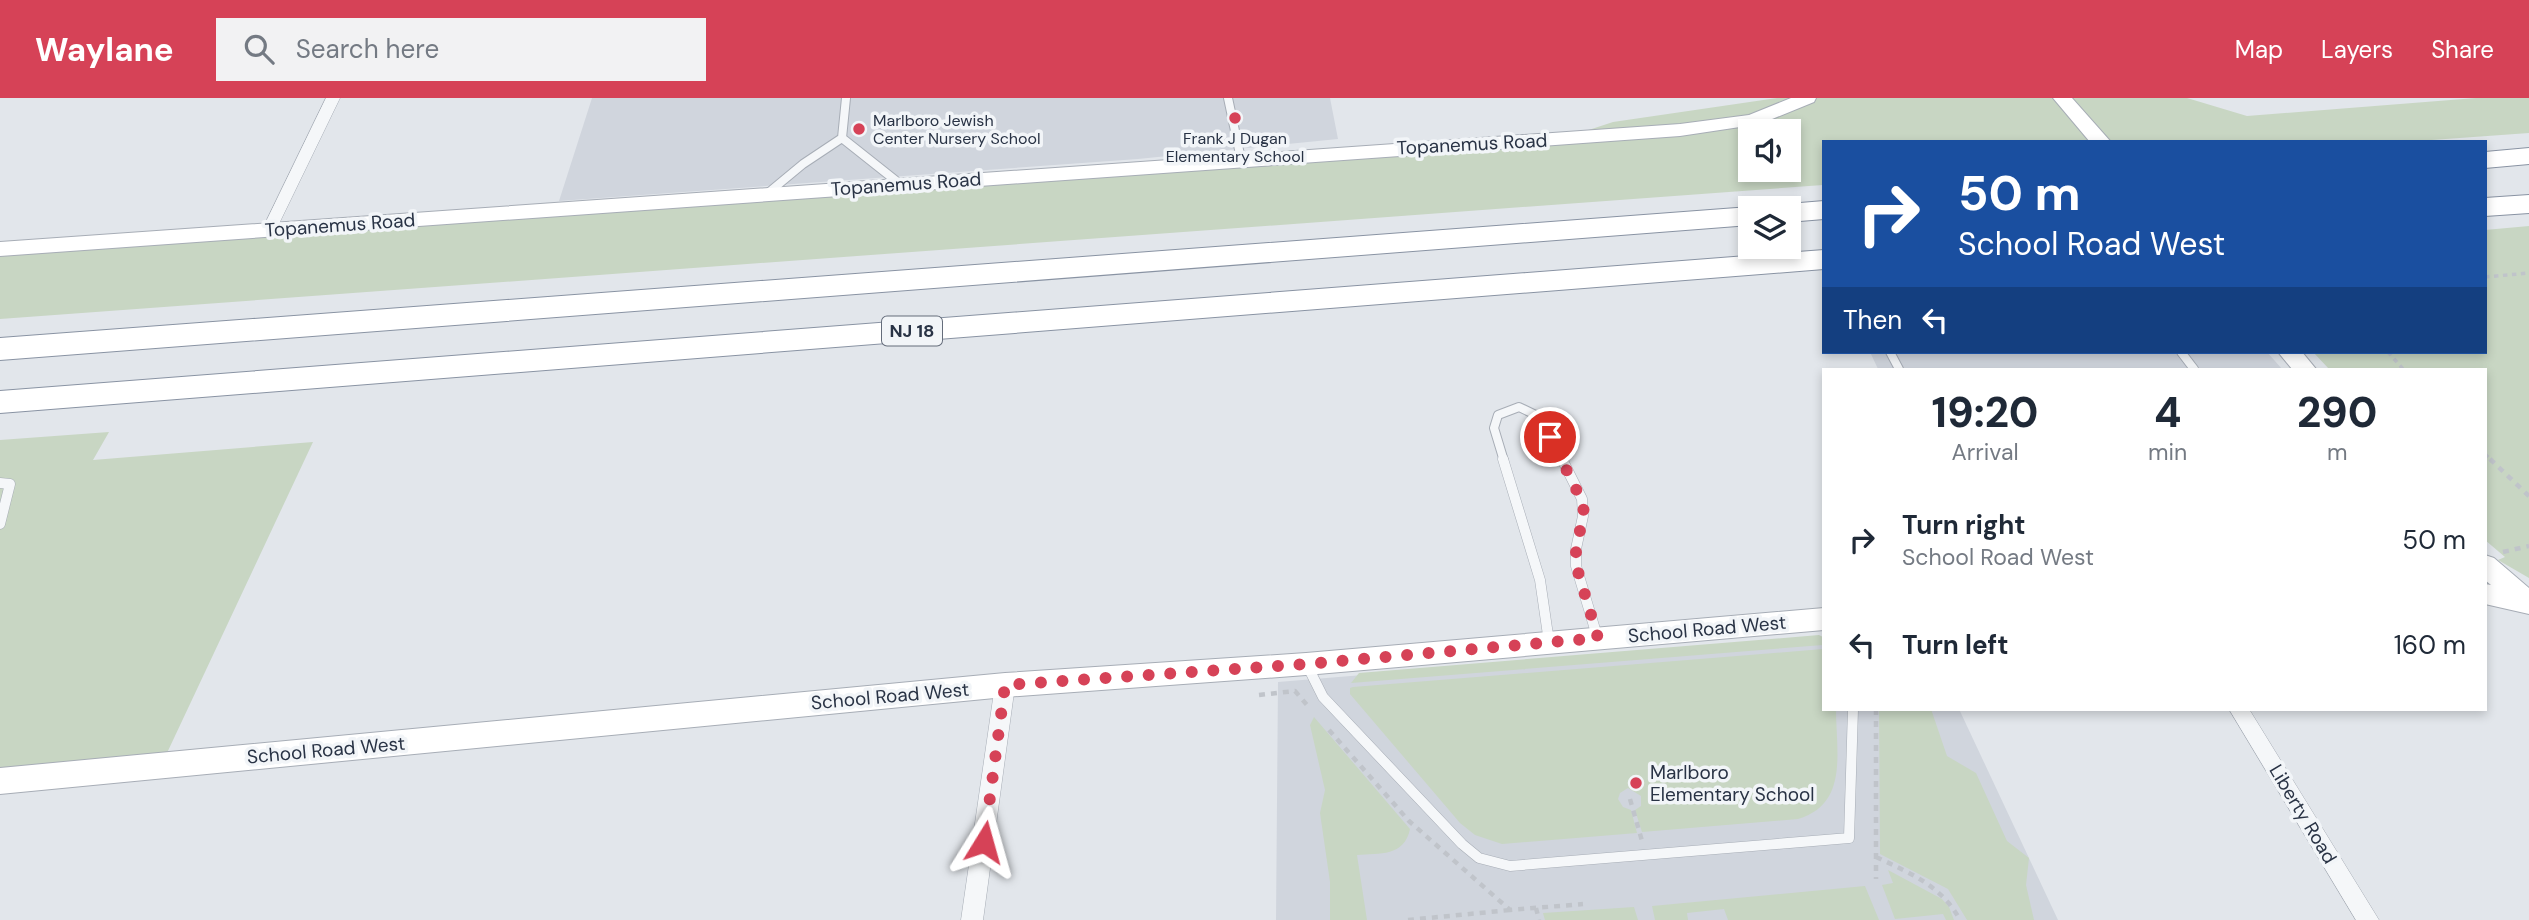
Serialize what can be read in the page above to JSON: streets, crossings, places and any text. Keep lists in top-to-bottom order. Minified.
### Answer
{"streets":{"highway":["NJ 18"],"street":["Topanemus Road","School Road West","Liberty Road"]},"places":["Frank J Dugan Elementary School","Marlboro Jewish Center Nursery School","Marlboro Elementary School"],"page":{"header":"Waylane","search":"Search here","nav":["Map","Layers","Share"],"turn":["50 m","School Road West"],"then":"Then","eta":["19:20","Arrival","4","min","290","m"],"list":[{"name":"Turn right","note":"School Road West","value":"50 m"},{"name":"Turn left","value":"160 m"}]}}
